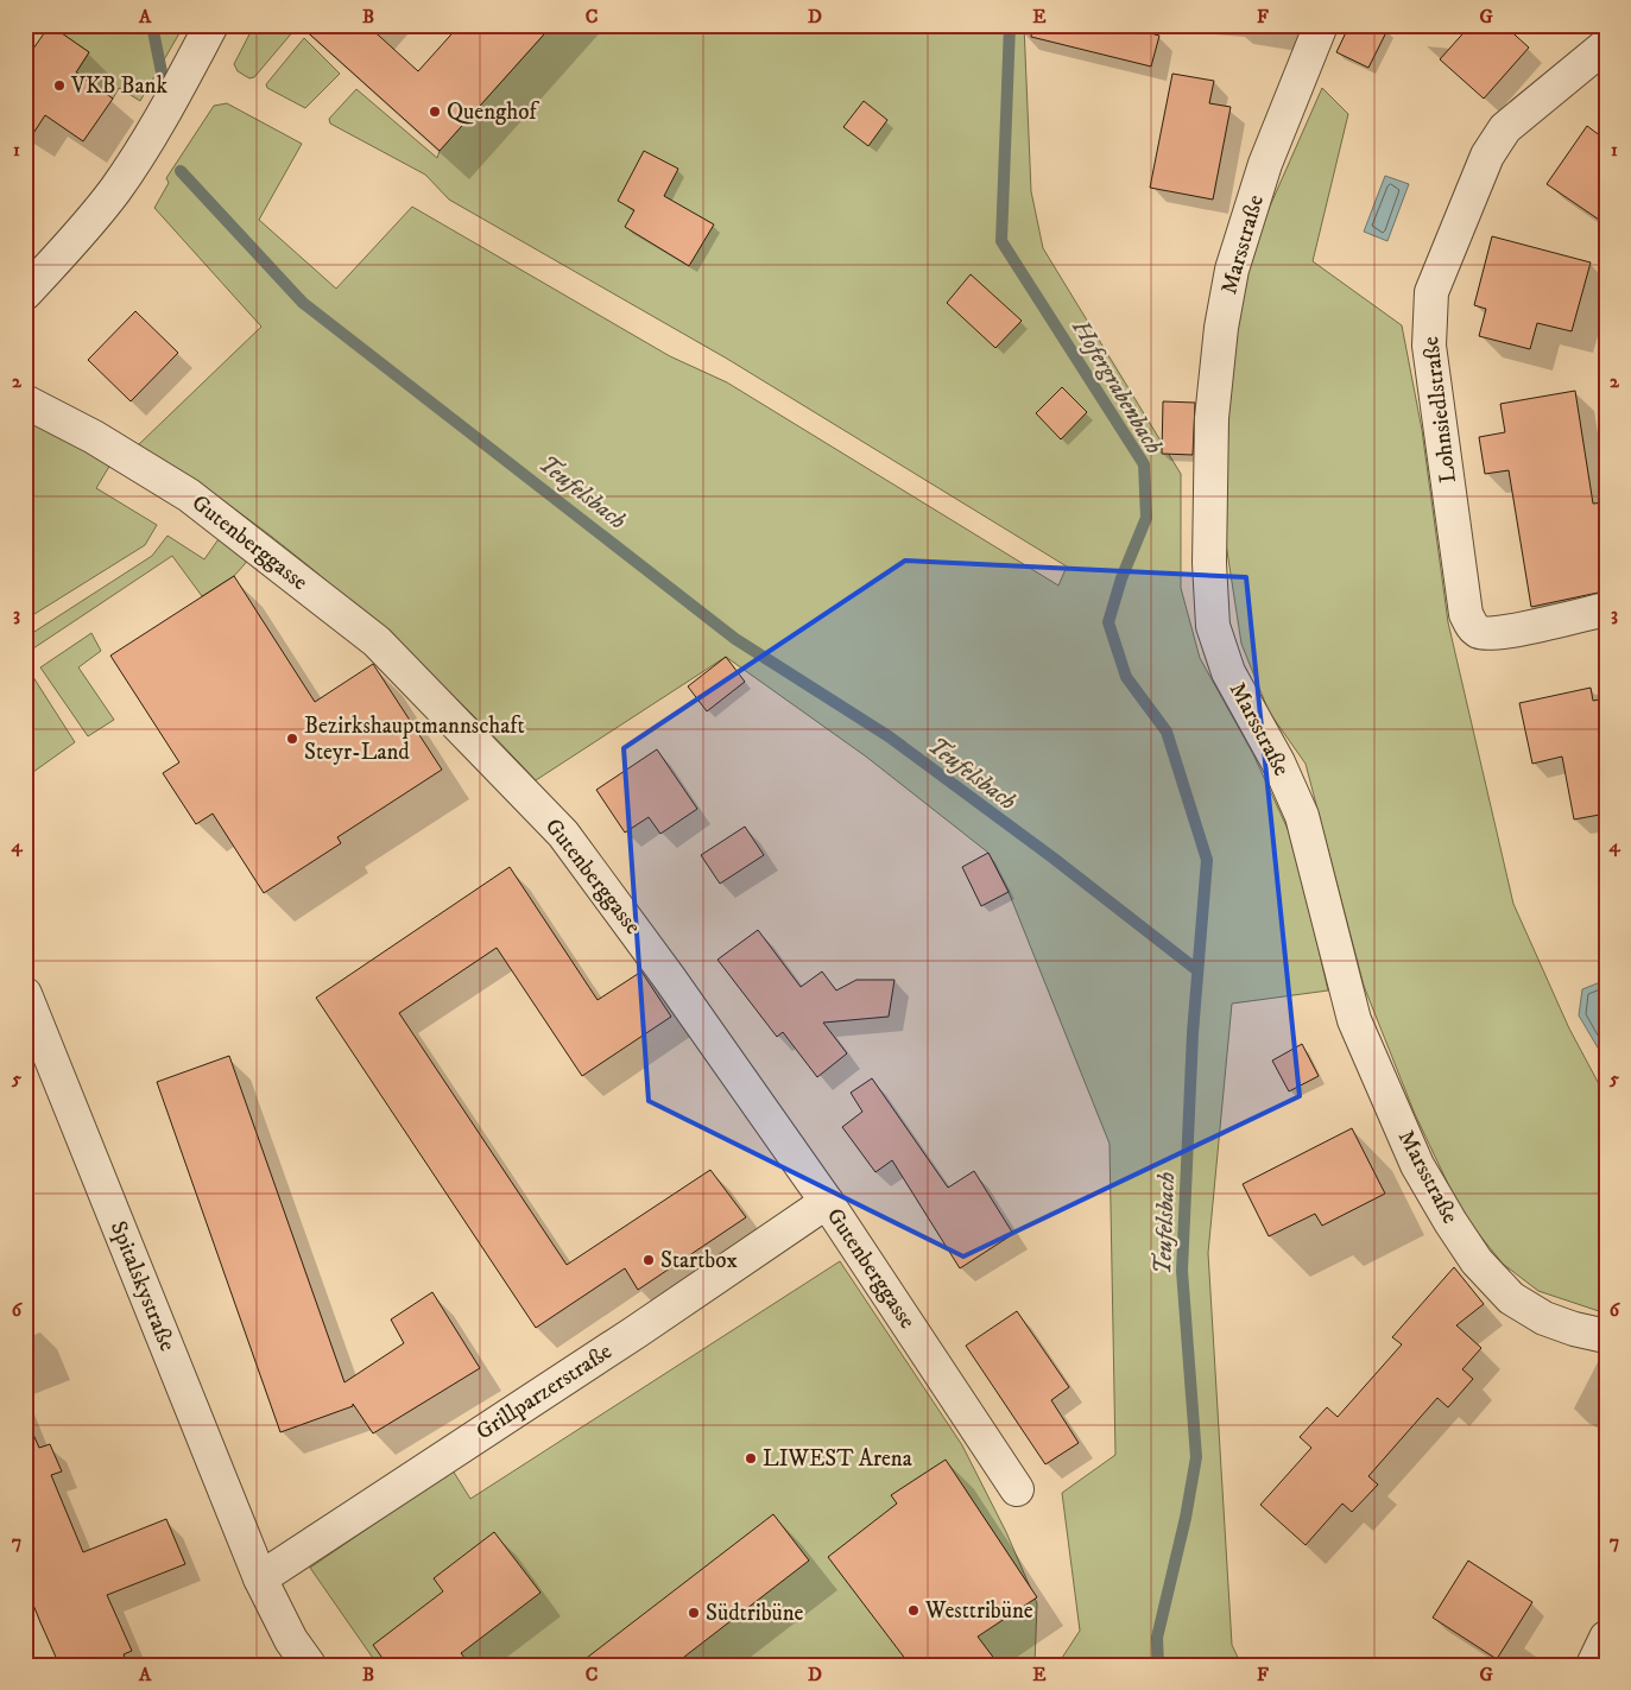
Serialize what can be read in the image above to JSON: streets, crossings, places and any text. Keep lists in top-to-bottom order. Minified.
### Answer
{"streets":{"street":["Marsstraße","Lohnsiedlstraße","Gutenberggasse","Spitalskystraße","Grillparzerstraße"]},"crossings":[["Gutenberggasse","Grillparzerstraße"],["Spitalskystraße","Grillparzerstraße"]],"water":["Hofergrabenbach","Teufelsbach"],"places":["VKB Bank","Quenghof","Bezirkshauptmannschaft Steyr-Land","Startbox","LIWEST Arena","Westtribüne","Südtribüne"],"grid":{"columns":["A","B","C","D","E","F","G"],"rows":["1","2","3","4","5","6","7"]}}
